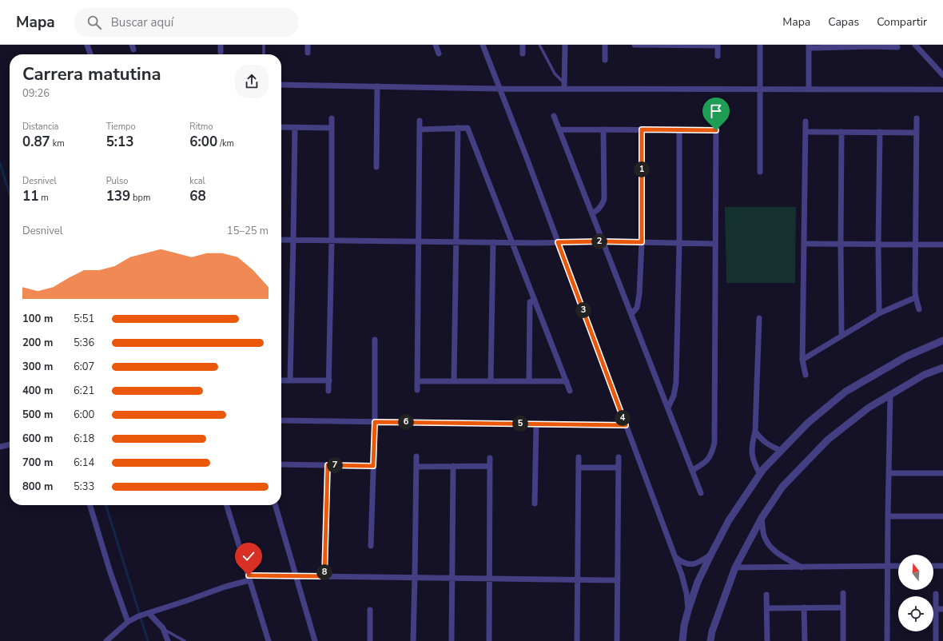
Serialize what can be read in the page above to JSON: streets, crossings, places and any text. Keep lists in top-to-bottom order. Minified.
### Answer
{"north":"top","page":{"header":"Mapa","search":"Buscar aquí","nav":["Mapa","Capas","Compartir"],"heading":["Carrera matutina","09:26"],"stats":[["Distancia","0.87 km"],["Tiempo","5:13"],["Ritmo","6:00 /km"],["Desnivel","11 m"],["Pulso","139 bpm"],["kcal","68"]],"pins":["1","2","3","4","6","5","7","8"],"chart":["Desnivel","15–25 m"],"list":[{"name":"100 m","note":"5:51"},{"name":"200 m","note":"5:36"},{"name":"300 m","note":"6:07"},{"name":"400 m","note":"6:21"},{"name":"500 m","note":"6:00"},{"name":"600 m","note":"6:18"},{"name":"700 m","note":"6:14"},{"name":"800 m","note":"5:33"}]}}
